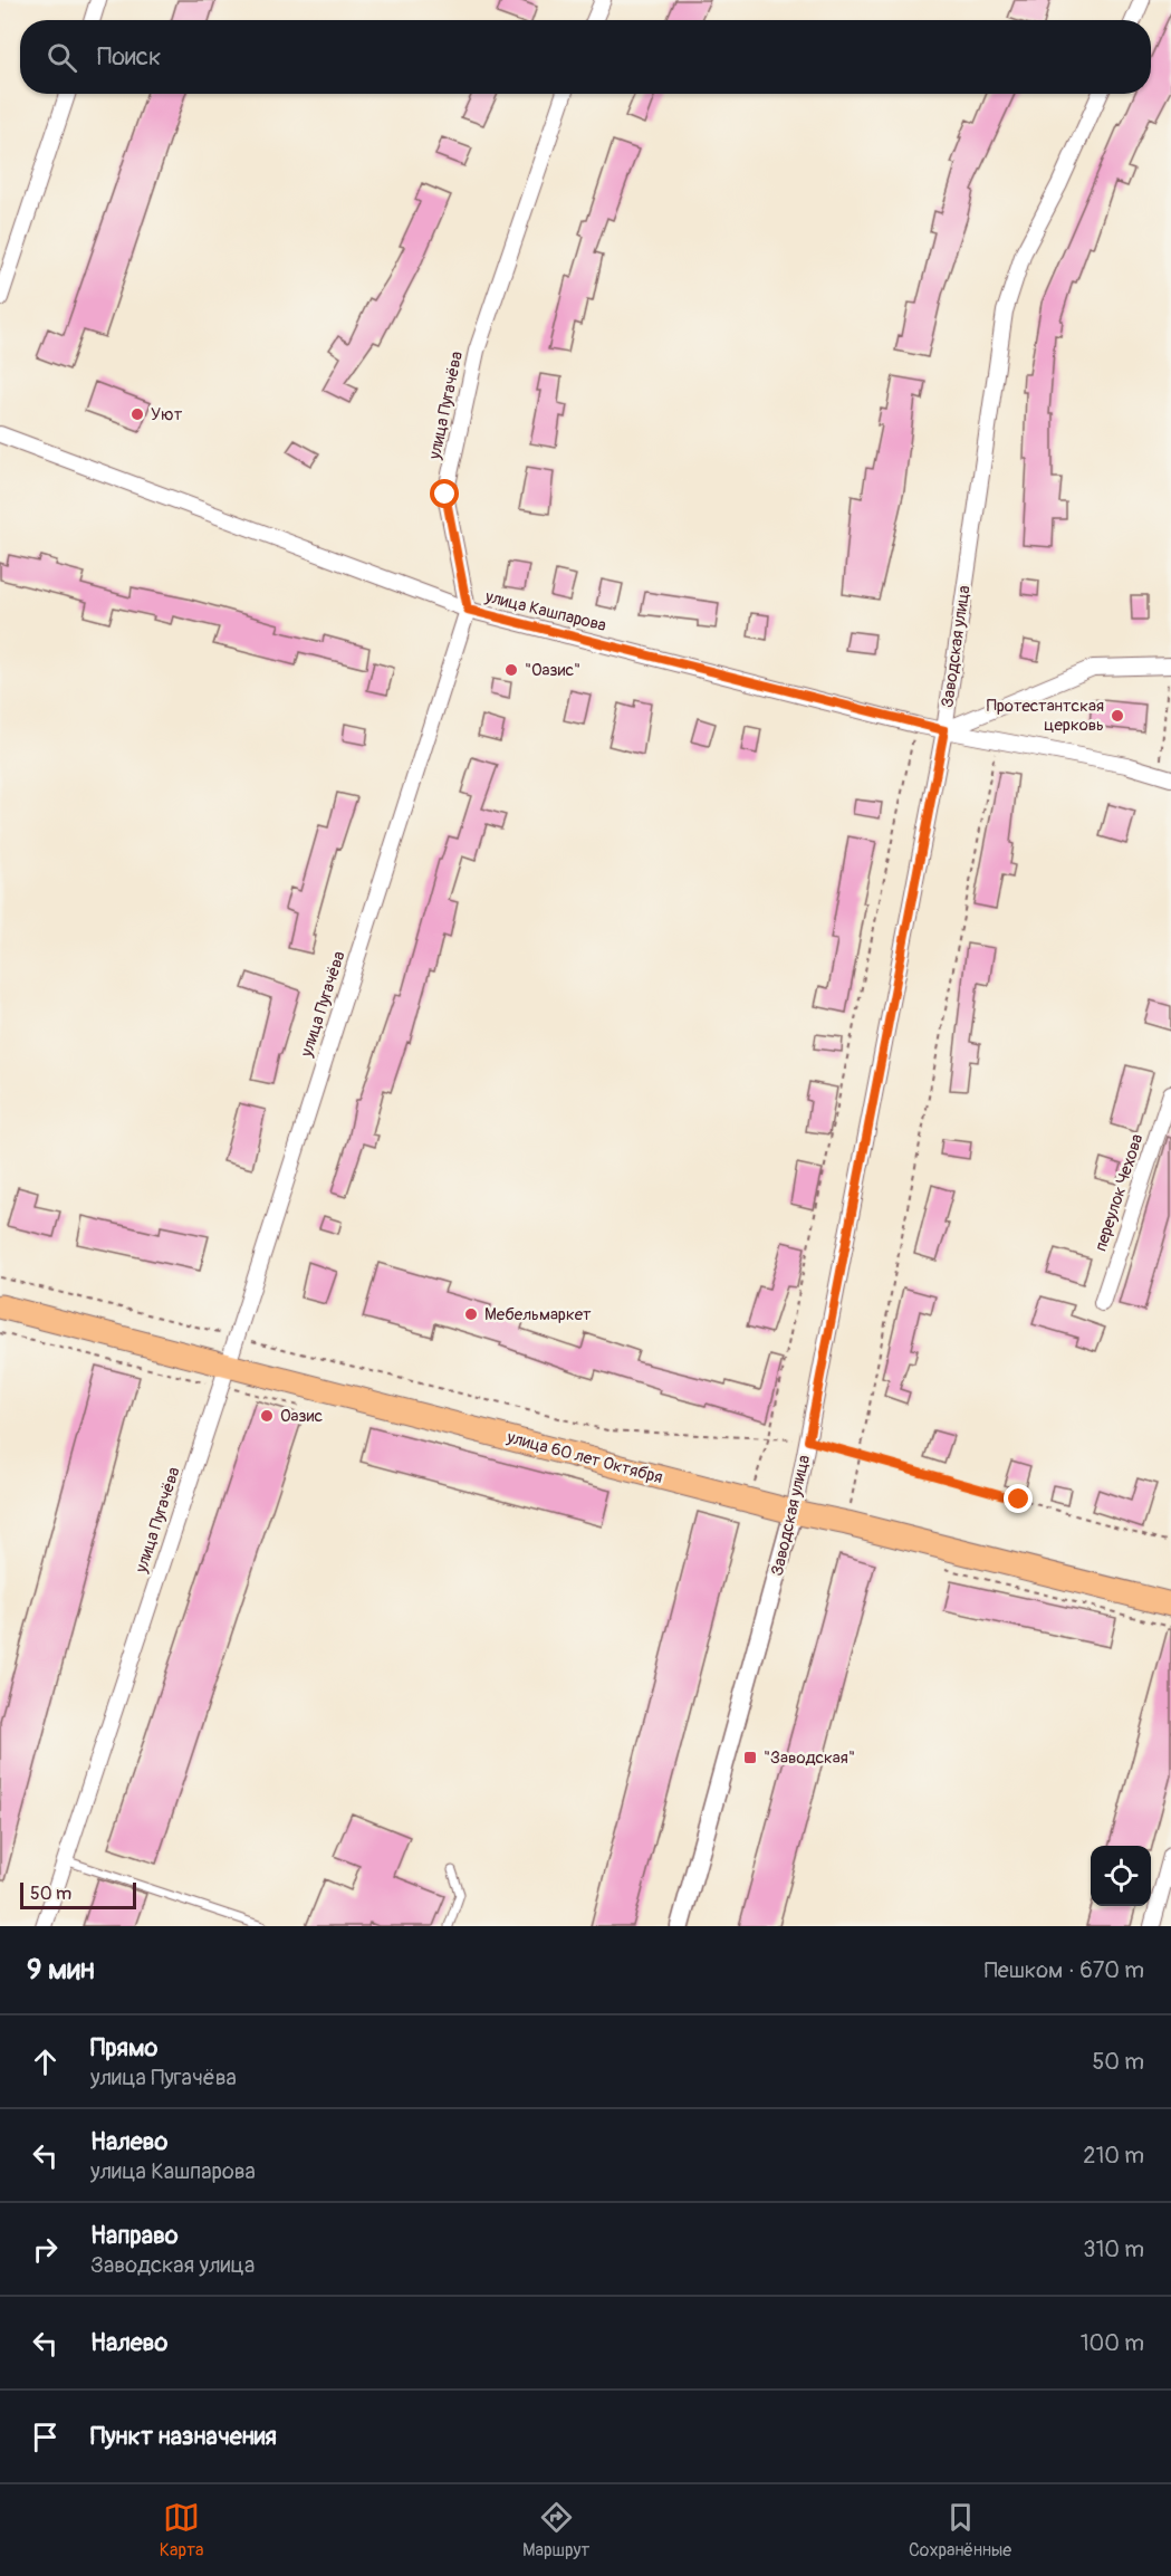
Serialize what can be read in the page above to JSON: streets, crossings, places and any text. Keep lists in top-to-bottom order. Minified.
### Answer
{"streets":{"main road":["улица 60 лет Октября"],"street":["улица Пугачёва","улица Кашпарова","Заводская улица","переулок Чехова"]},"crossings":[["улица Пугачёва","улица Кашпарова"],["улица Пугачёва","улица 60 лет Октября"],["улица Кашпарова","Заводская улица"],["Заводская улица","улица 60 лет Октября"]],"places":{"other":["Уют","\"Оазис\"","Протестантская церковь","Мебельмаркет","Оазис"],"transit":["\"Заводская\""]},"scale_bar":"50 m","page":{"search":"Поиск","scale":"50 m","heading":["9 мин","Пешком · 670 m"],"list":[["Прямо","улица Пугачёва","50 m"],["Налево","улица Кашпарова","210 m"],["Направо","Заводская улица","310 m"],["Налево","100 m"],"Пункт назначения"],"nav":["Карта","Маршрут","Сохранённые"]}}
